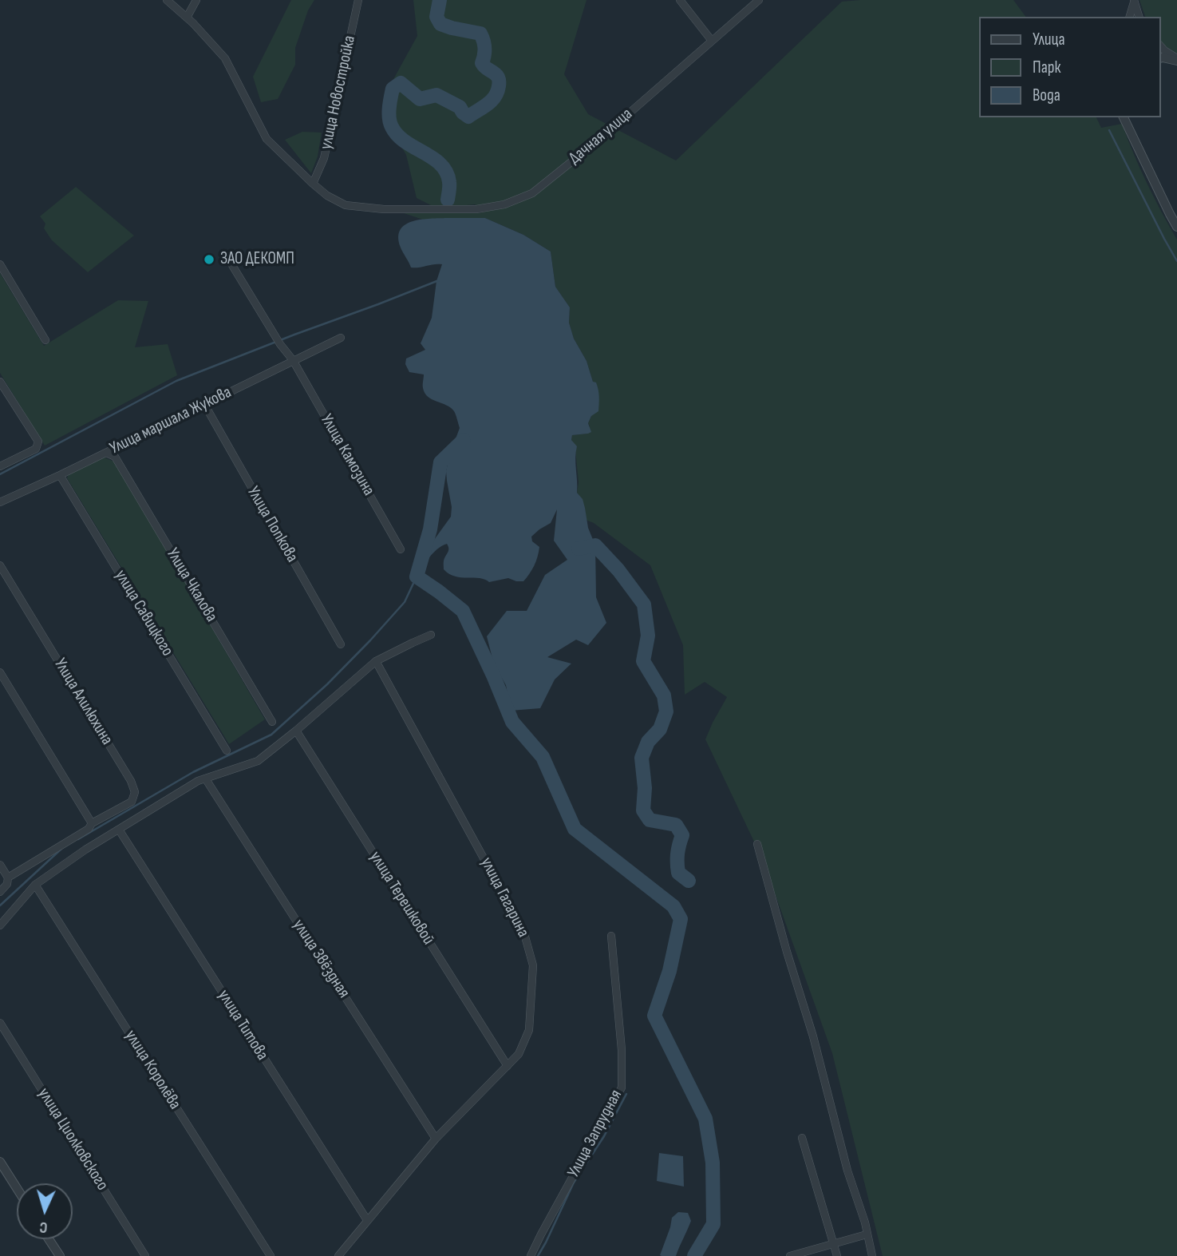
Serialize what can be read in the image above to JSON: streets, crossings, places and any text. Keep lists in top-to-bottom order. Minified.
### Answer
{"streets":{"street":["улица Новостройка","Дачная улица","Улица маршала Жукова","Улица Камозина","Улица Попкова","Улица Чкалова","улица Савицкого","Улица Алилюхина","улица Гагарина","улица Терешковой","улица Звёздная","улица Титова","улица Королёва","Улица Запрудная","улица Циолковского"]},"crossings":[["улица Новостройка","Дачная улица"],["Улица маршала Жукова","Улица Камозина"],["Улица маршала Жукова","Улица Попкова"],["Улица маршала Жукова","Улица Чкалова"],["Улица маршала Жукова","улица Савицкого"],["улица Гагарина","улица Терешковой"],["улица Гагарина","улица Звёздная"],["улица Гагарина","улица Титова"]],"places":["ЗАО ДЕКОМП"],"legend":["Улица","Парк","Вода"],"north":"bottom"}
